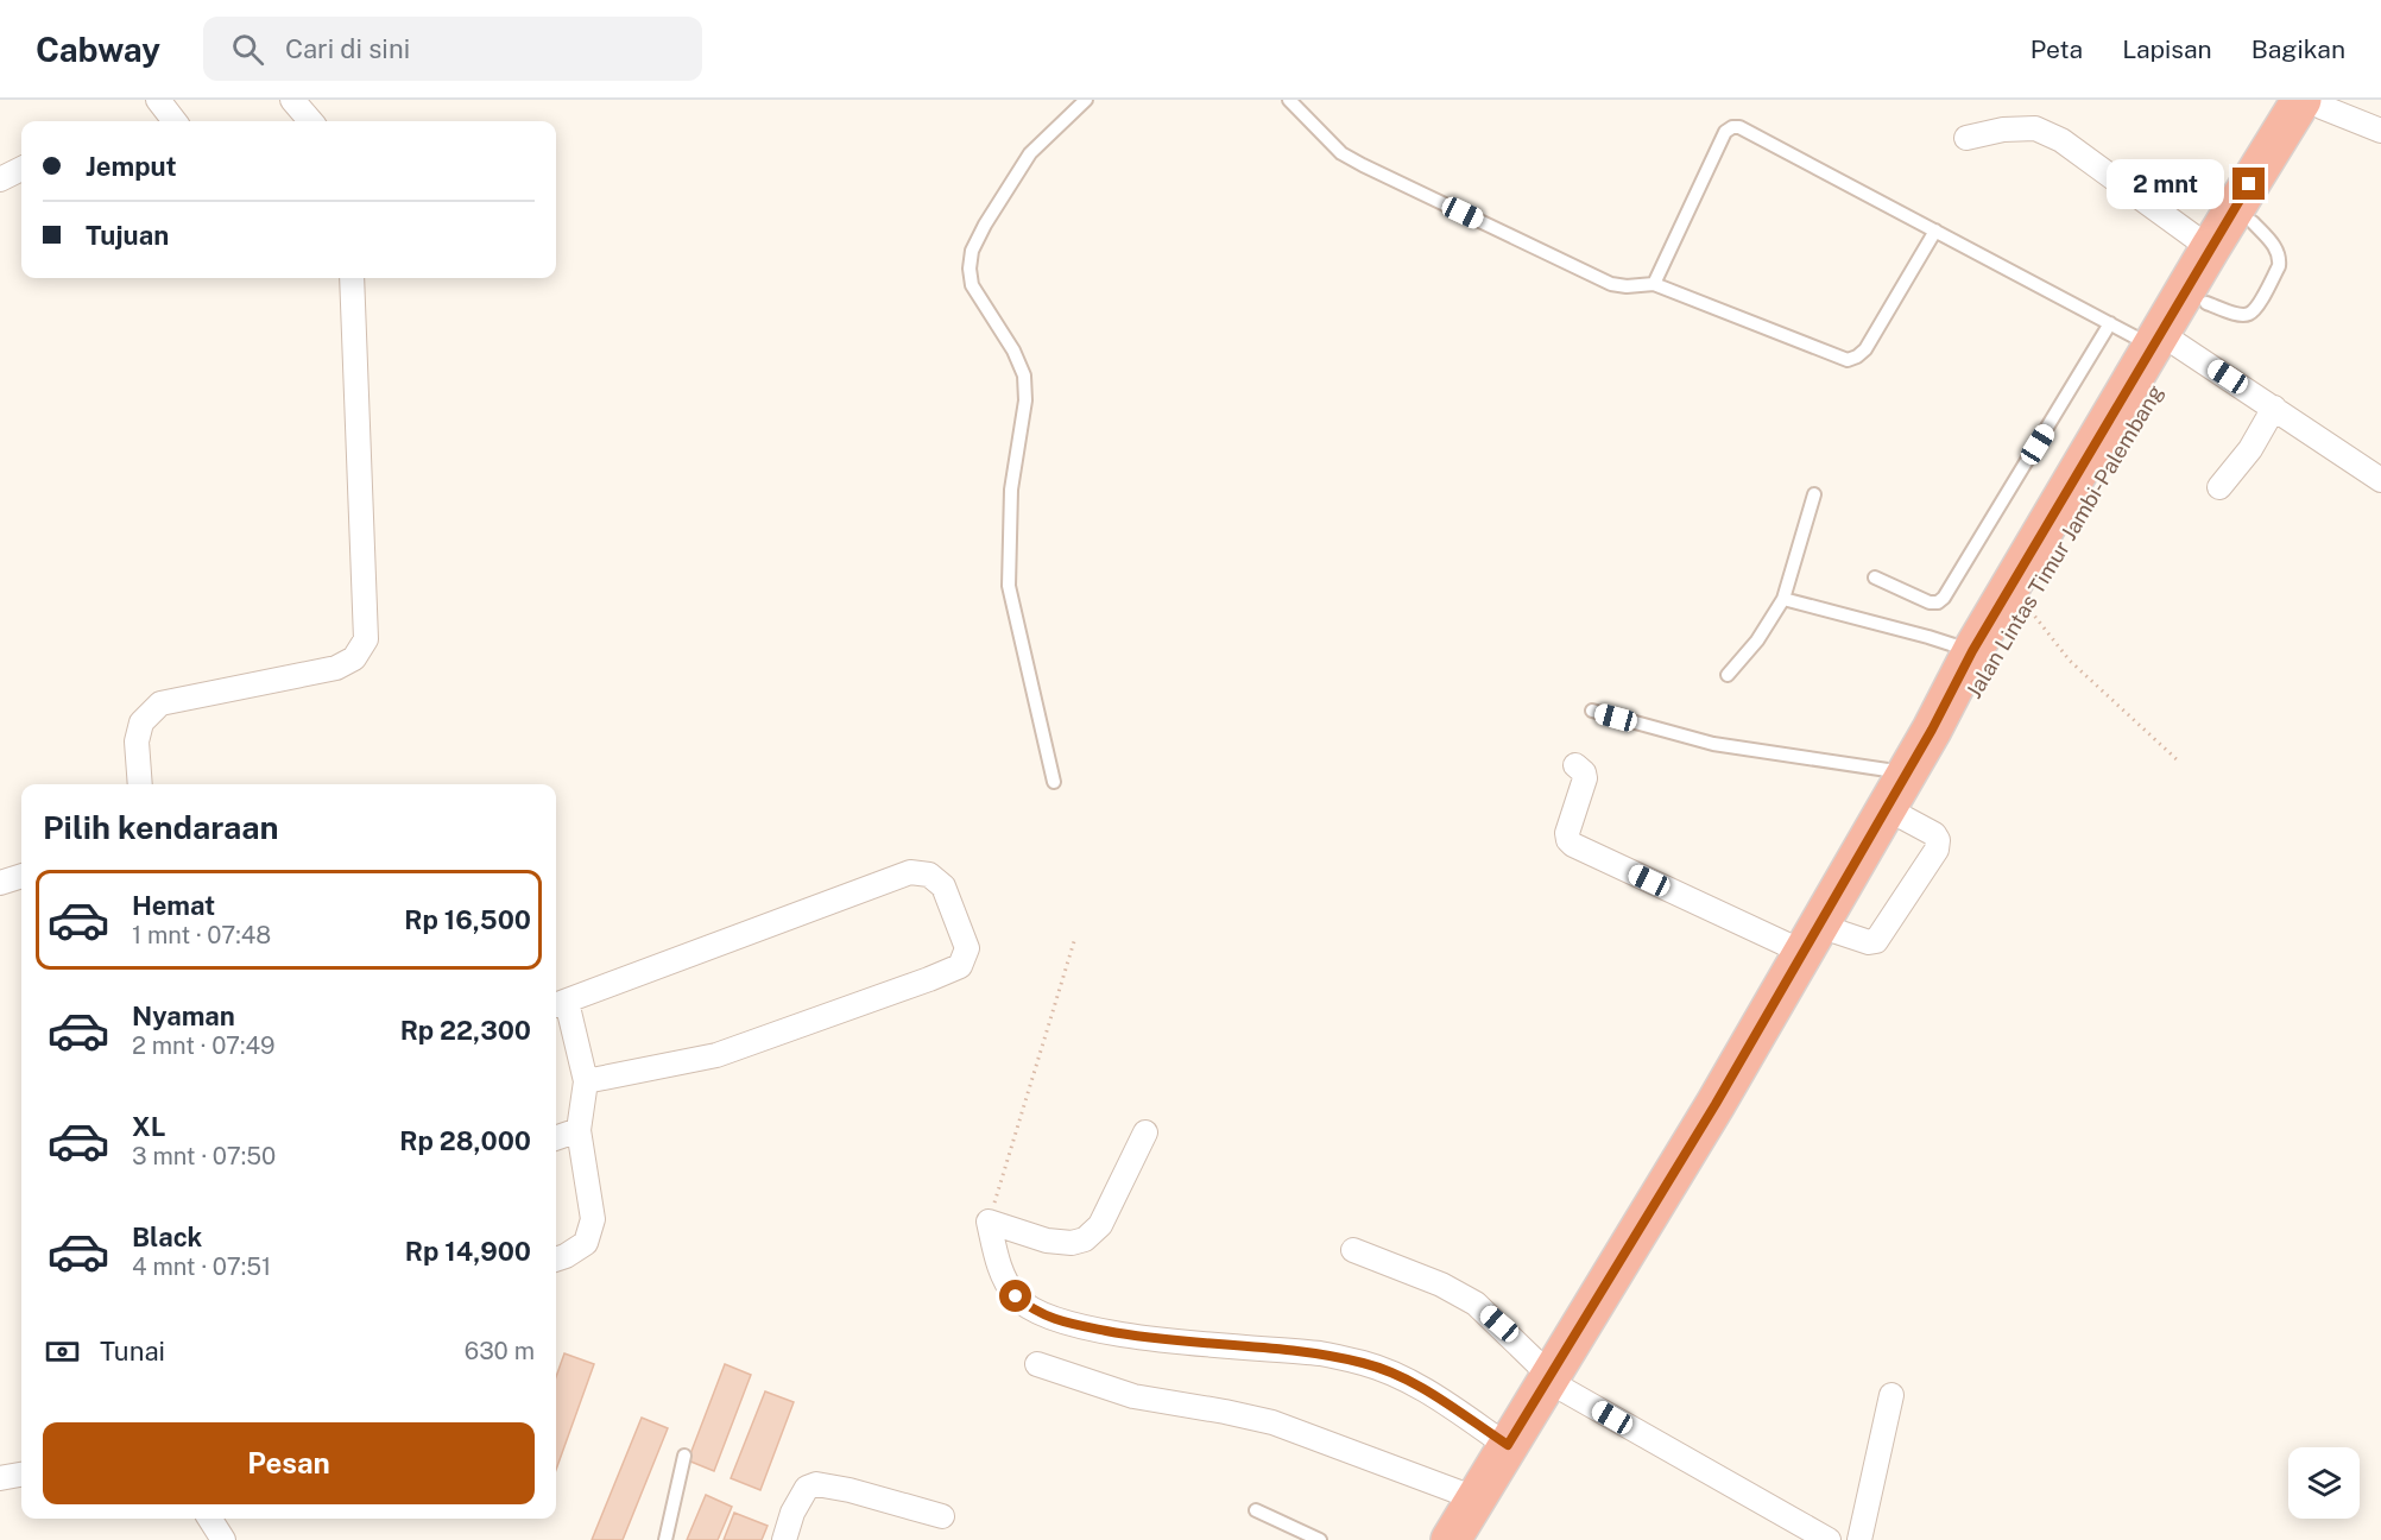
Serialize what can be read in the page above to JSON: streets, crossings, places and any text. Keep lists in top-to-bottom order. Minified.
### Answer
{"streets":{"highway":["Jalan Lintas Timur Jambi-Palembang"]},"page":{"header":"Cabway","search":"Cari di sini","nav":["Peta","Lapisan","Bagikan"],"banner":["Jemput","Tujuan"],"bubble":"2 mnt","heading":"Pilih kendaraan","list":[{"name":"Hemat","note":"1 mnt · 07:48","value":"Rp 16,500"},{"name":"Nyaman","note":"2 mnt · 07:49","value":"Rp 22,300"},{"name":"XL","note":"3 mnt · 07:50","value":"Rp 28,000"},{"name":"Black","note":"4 mnt · 07:51","value":"Rp 14,900"}],"pay":["Tunai","630 m"],"buttons":"Pesan"}}
